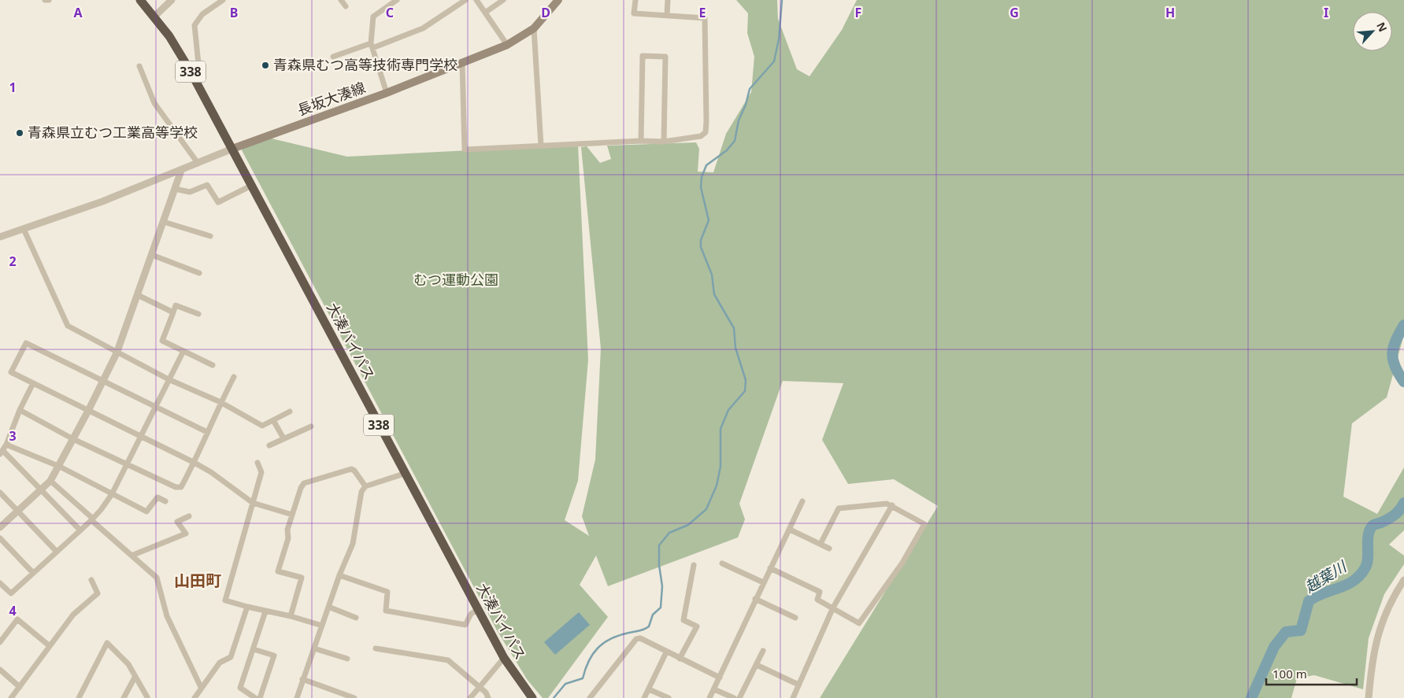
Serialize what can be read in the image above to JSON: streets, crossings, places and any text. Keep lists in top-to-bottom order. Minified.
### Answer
{"streets":{"highway":["338","大湊バイパス"],"main road":["長坂大湊線"]},"crossings":[["長坂大湊線","大湊バイパス"]],"districts":["山田町"],"water":["越葉川"],"parks":["むつ運動公園"],"places":["青森県むつ高等技術専門学校","青森県立むつ工業高等学校"],"scale_bar":"100 m","north":"top right","grid":{"columns":["A","B","C","D","E","F","G","H","I"],"rows":["1","2","3","4"]}}
